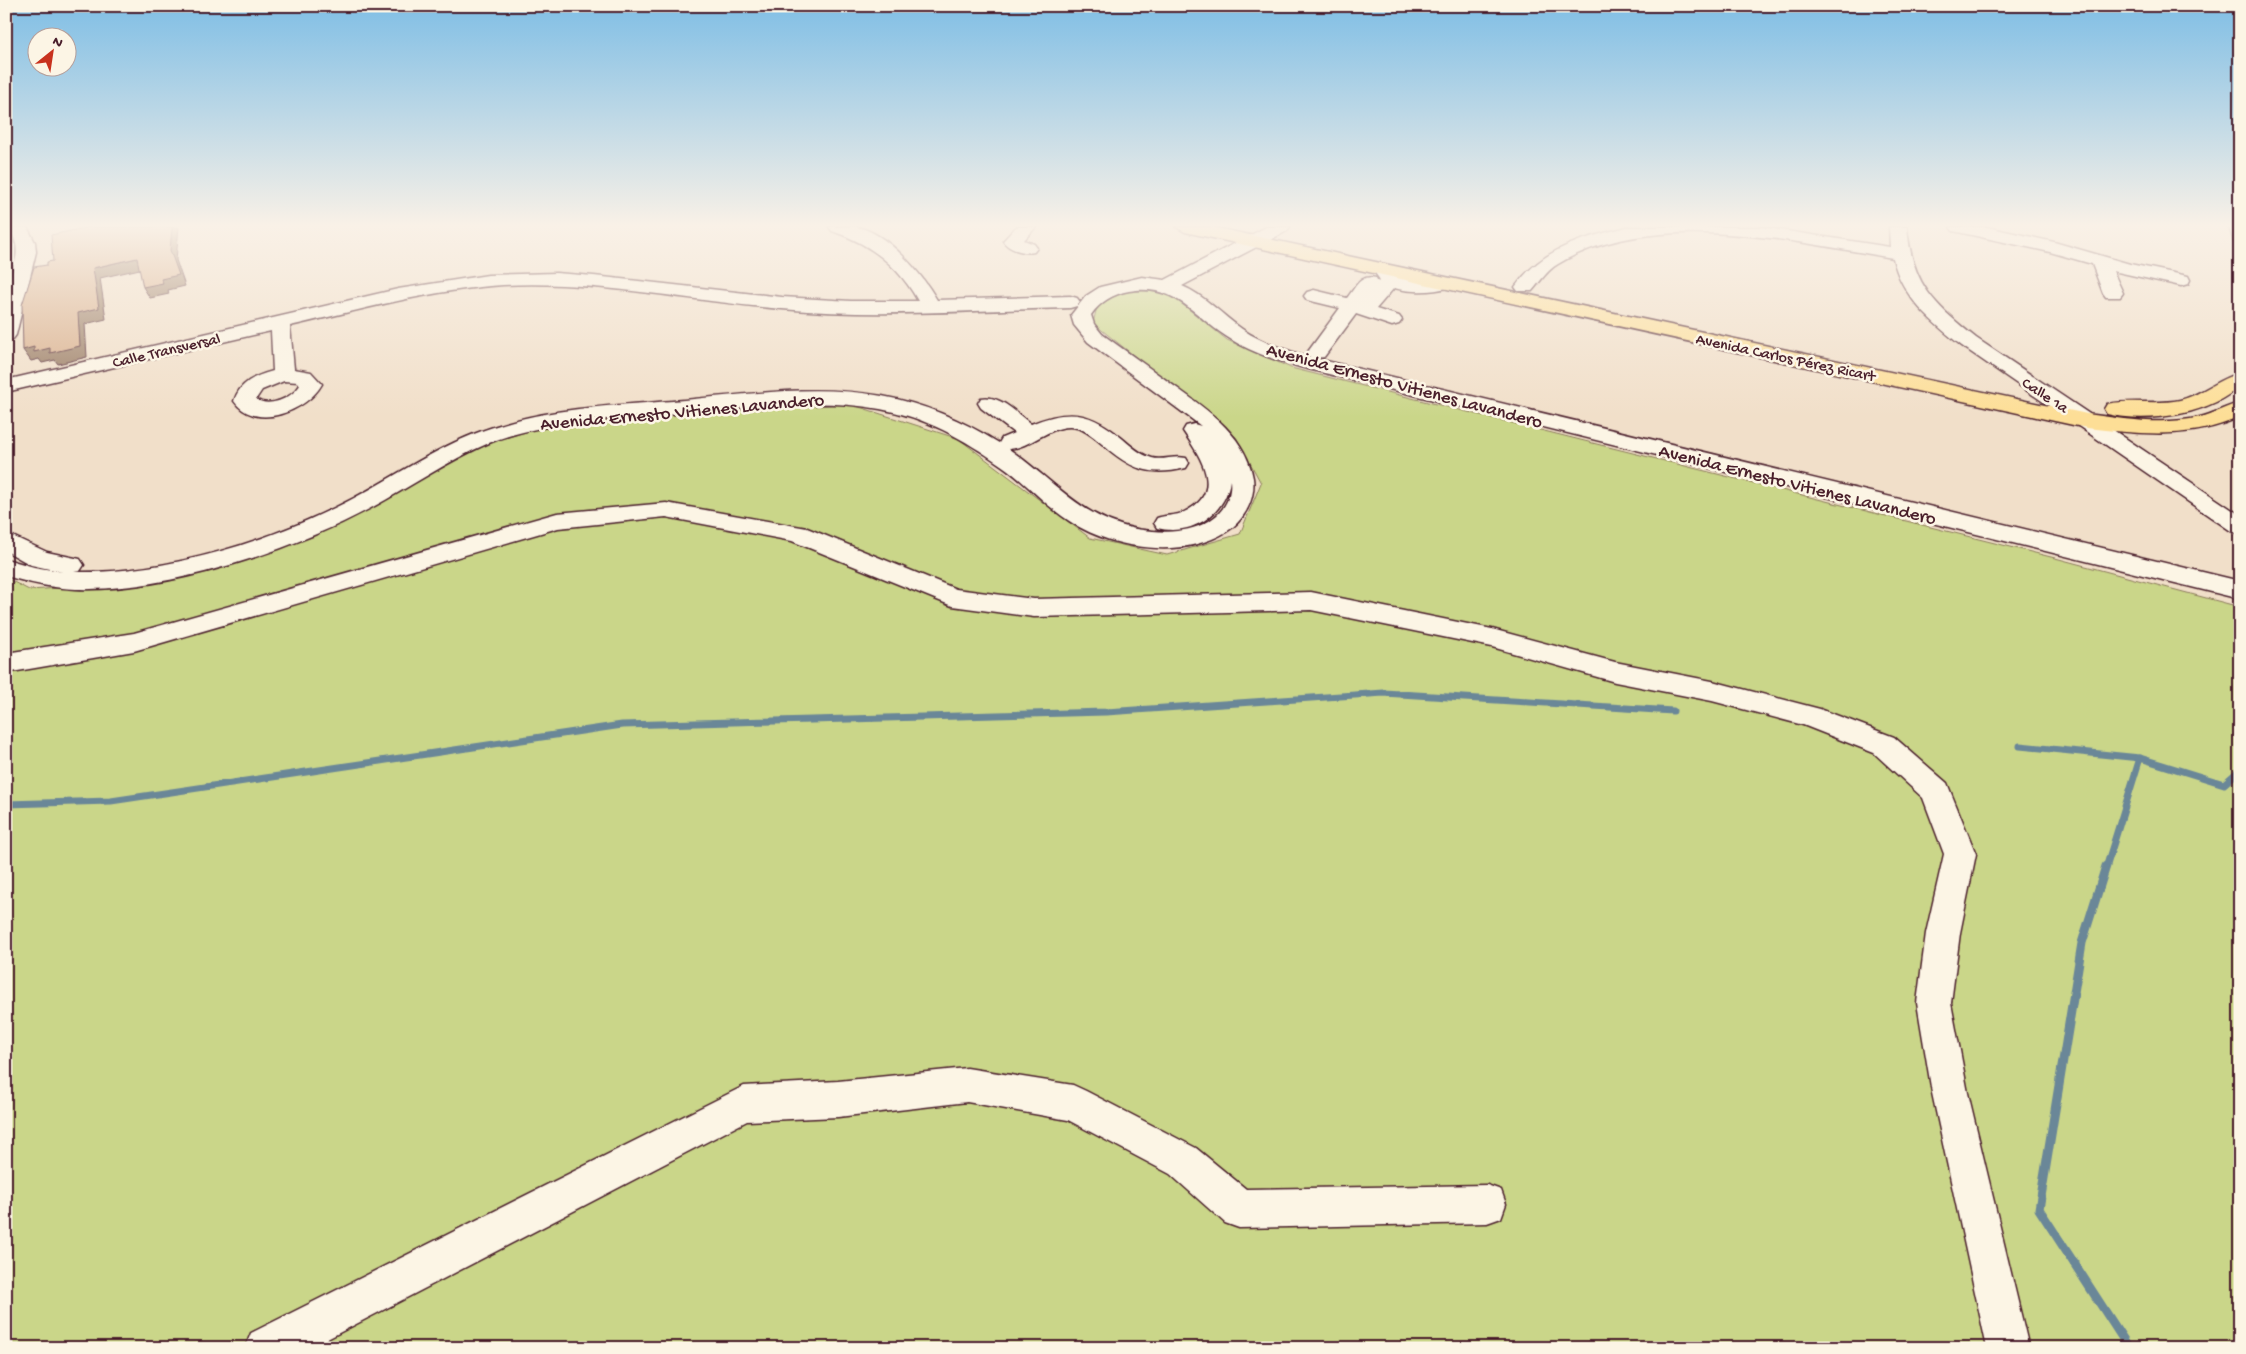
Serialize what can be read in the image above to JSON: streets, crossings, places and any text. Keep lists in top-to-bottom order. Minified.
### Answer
{"streets":{"main road":["Avenida Carlos Pérez Ricart"],"street":["Calle Transversal","Avenida Ernesto Vitienes Lavandero","Calle 1a"]},"crossings":[["Calle Transversal","Avenida Ernesto Vitienes Lavandero"],["Avenida Carlos Pérez Ricart","Calle 1a"]],"north":"top right"}
